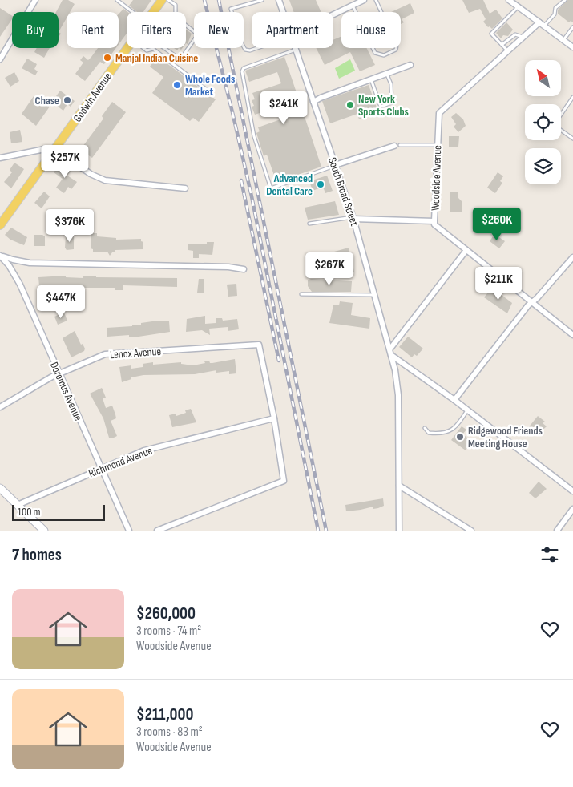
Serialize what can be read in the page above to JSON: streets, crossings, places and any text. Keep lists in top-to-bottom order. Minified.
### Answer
{"streets":{"main road":["Godwin Avenue"],"street":["Woodside Avenue","South Broad Street","Lenox Avenue","Doremus Avenue","Richmond Avenue"]},"crossings":[["Lenox Avenue","Doremus Avenue"],["Lenox Avenue","Richmond Avenue"],["Doremus Avenue","Richmond Avenue"]],"places":["Manjal Indian Cuisine","Whole Foods Market","Chase","New York Sports Clubs","Advanced Dental Care","Ridgewood Friends Meeting House"],"scale_bar":"100 m","north":"top left","page":{"chip":["Buy","Rent","Filters","New","Apartment","House"],"price":["$241K","$257K","$260K","$376K","$267K","$211K","$447K"],"scale":"100 m","heading":"7 homes","list":[{"name":"$260,000","note":"3 rooms · 74 m² · Woodside Avenue"},{"name":"$211,000","note":"3 rooms · 83 m² · Woodside Avenue"}]}}
